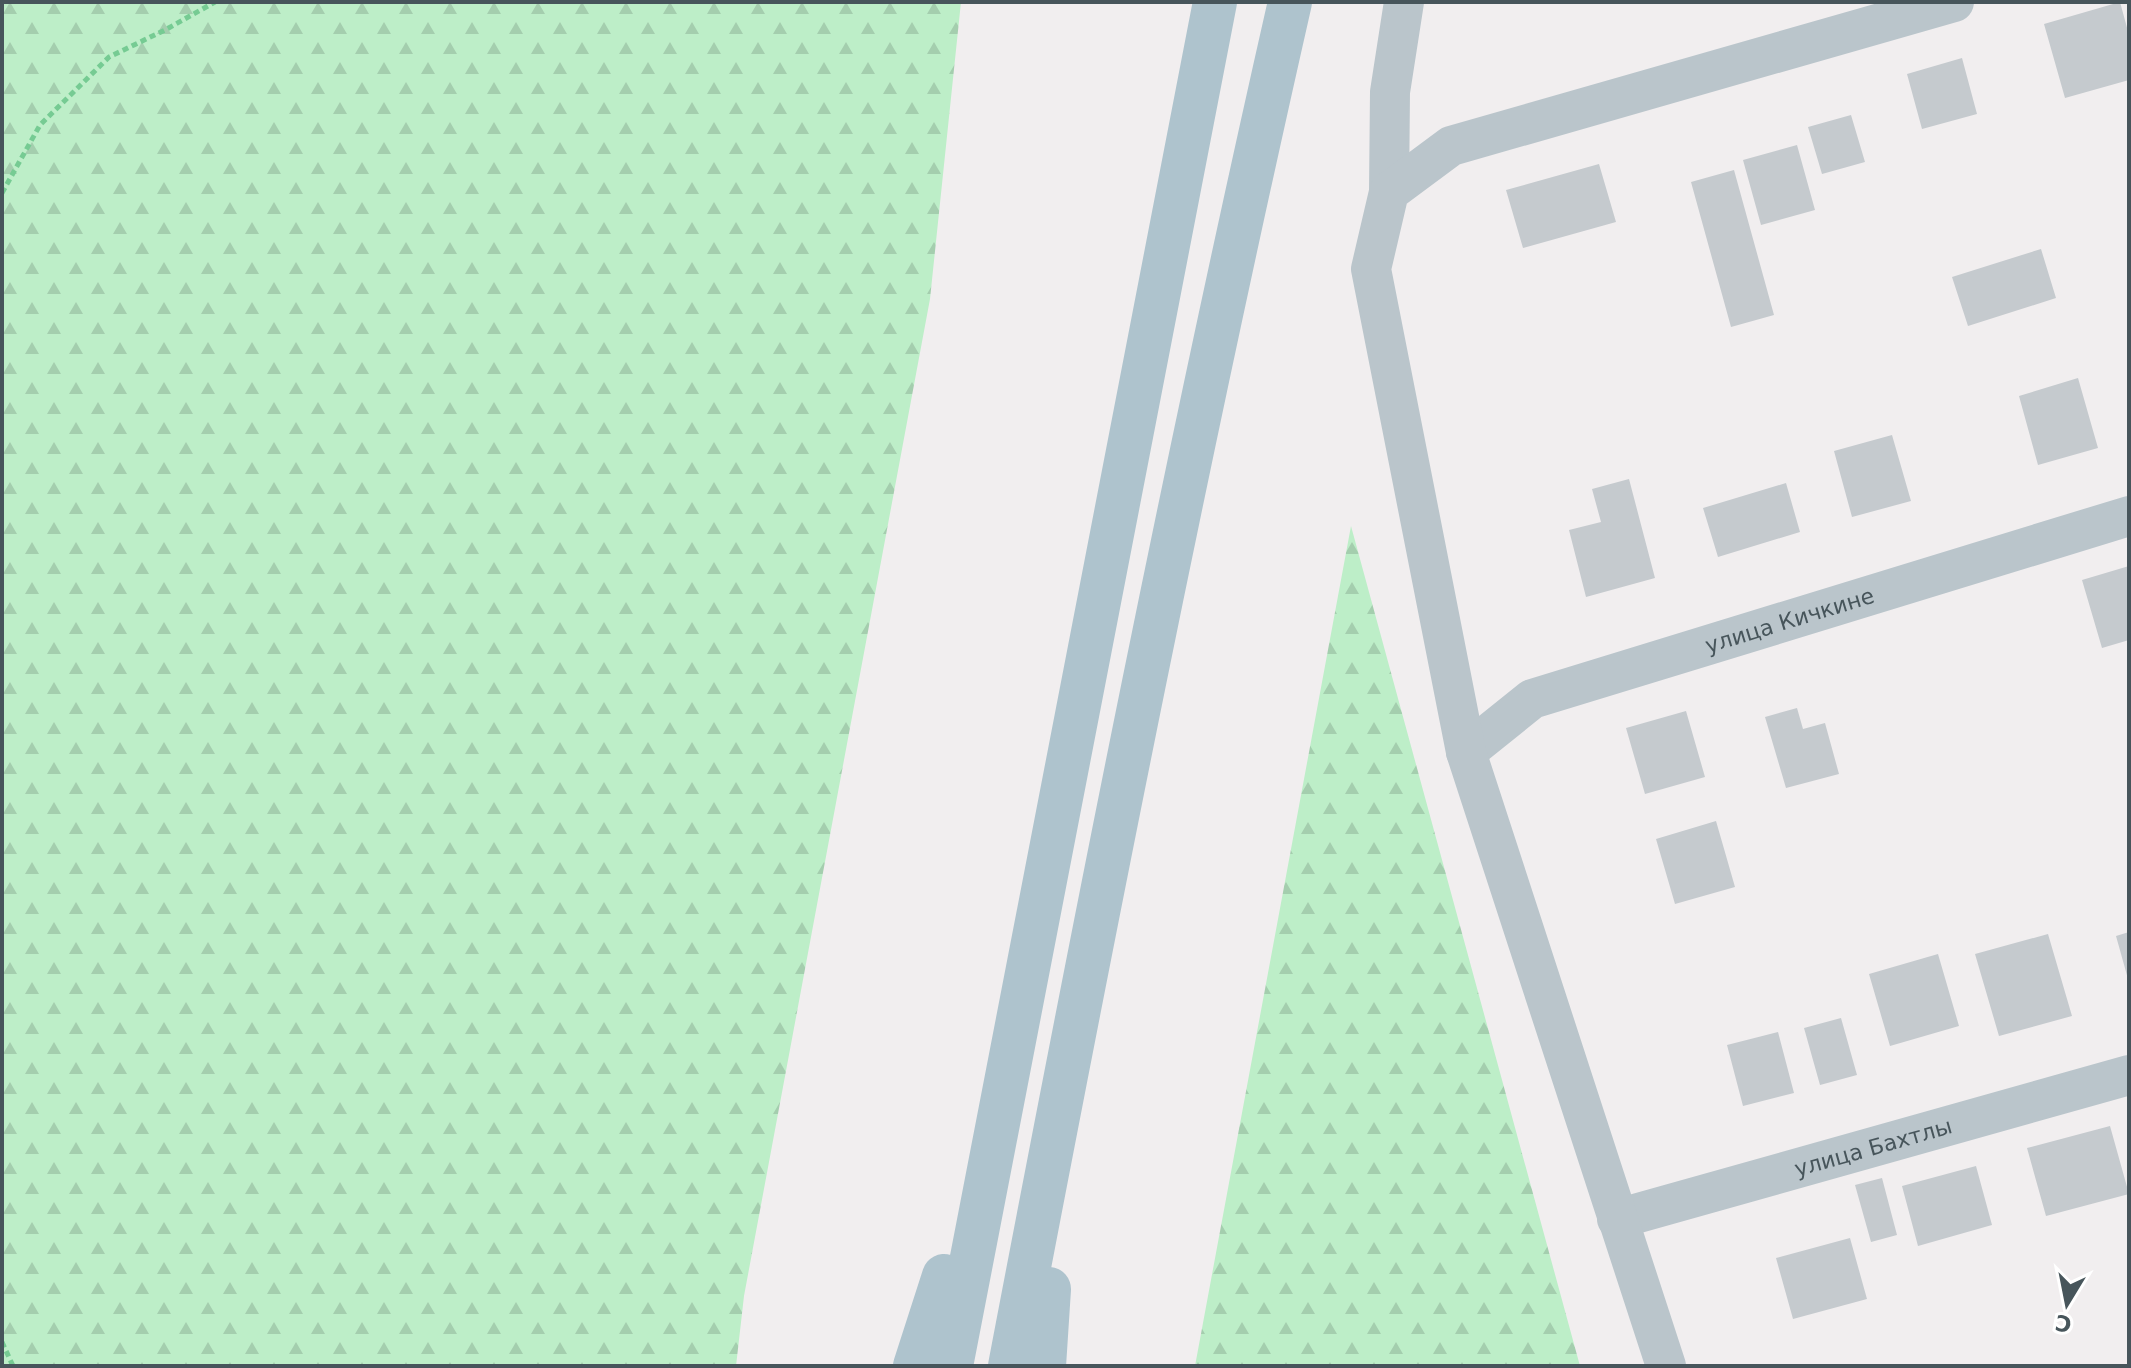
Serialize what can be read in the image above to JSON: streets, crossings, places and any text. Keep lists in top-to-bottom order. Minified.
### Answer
{"streets":{"street":["улица Кичкине","улица Бахтлы"]},"north":"bottom"}
